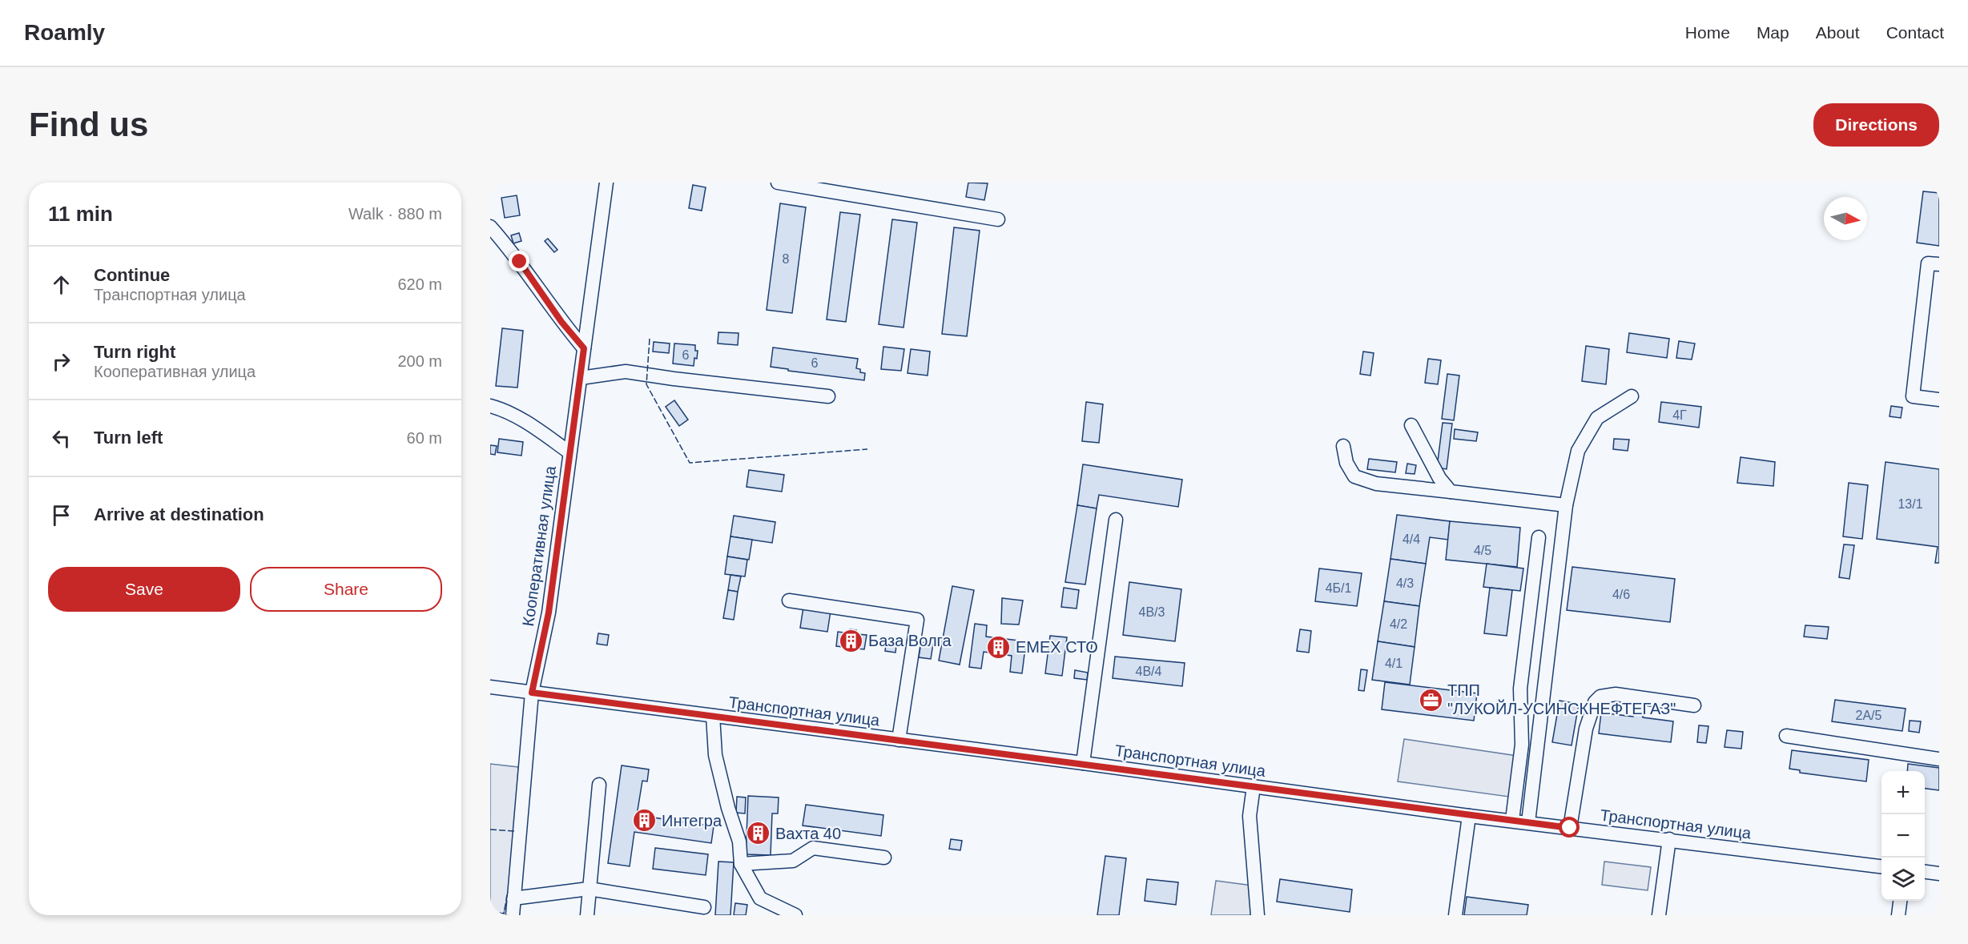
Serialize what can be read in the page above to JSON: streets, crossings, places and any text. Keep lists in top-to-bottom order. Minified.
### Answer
{"streets":{"street":["Кооперативная улица","Транспортная улица"]},"crossings":[["Кооперативная улица","Транспортная улица"]],"places":{"building":["База Волга","EMEX СТО","Интегра","Вахта 40"],"office":["ТПП \"ЛУКОЙЛ-УСИНСКНЕФТЕГАЗ\""]},"house_numbers":["8","6","6","4Г","13/1","4/4","4/5","4/3","4Б/1","4/6","4В/3","4/2","4/1","4В/4","2А/5"],"north":"right","page":{"header":"Roamly","nav":["Home","Map","About","Contact"],"buttons":["Directions",["Save","Share"]],"title":"Find us","heading":["11 min","Walk · 880 m"],"list":[["Continue","Транспортная улица","620 m"],["Turn right","Кооперативная улица","200 m"],["Turn left","60 m"],"Arrive at destination"],"map_buttons":["+","−"]}}
